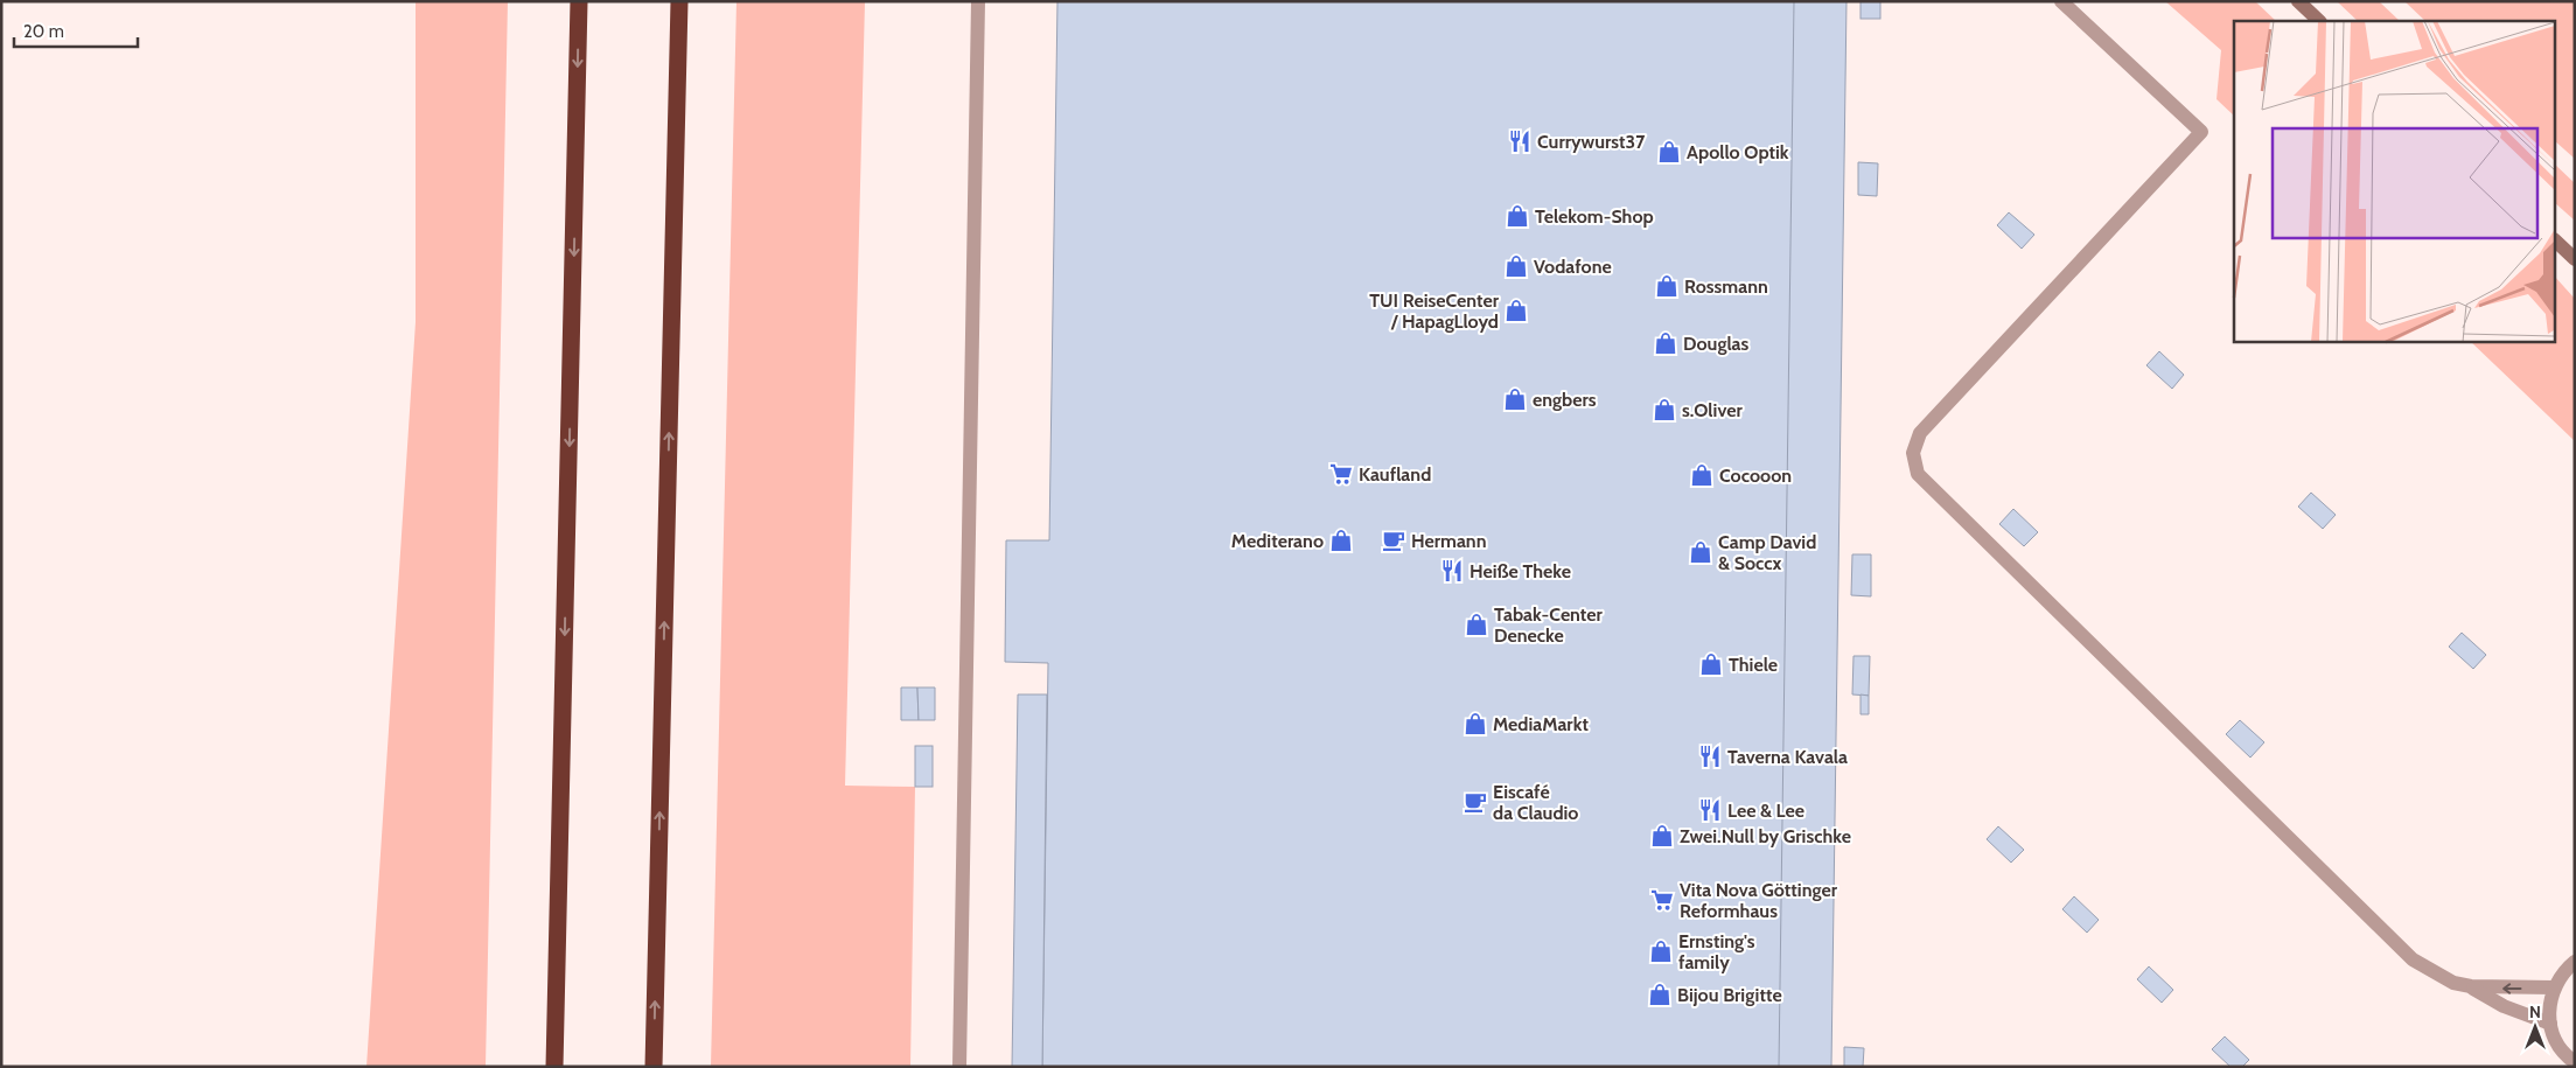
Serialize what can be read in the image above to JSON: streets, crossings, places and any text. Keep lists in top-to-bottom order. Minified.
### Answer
{"places":{"restaurant":["Currywurst37","Heiße Theke","Taverna Kavala","Lee & Lee"],"shop":["Apollo Optik","Telekom-Shop","Vodafone","Rossmann","TUI ReiseCenter / HapagLloyd","Douglas","engbers","s.Oliver","Cocooon","Mediterano","Camp David & Soccx","Tabak-Center Denecke","Thiele","MediaMarkt","Zwei.Null by Grischke","Ernsting's family","Bijou Brigitte"],"supermarket":["Kaufland","Vita Nova Göttinger Reformhaus"],"cafe":["Hermann","Eiscafé da Claudio"]},"scale_bar":"20 m","north":"top"}
